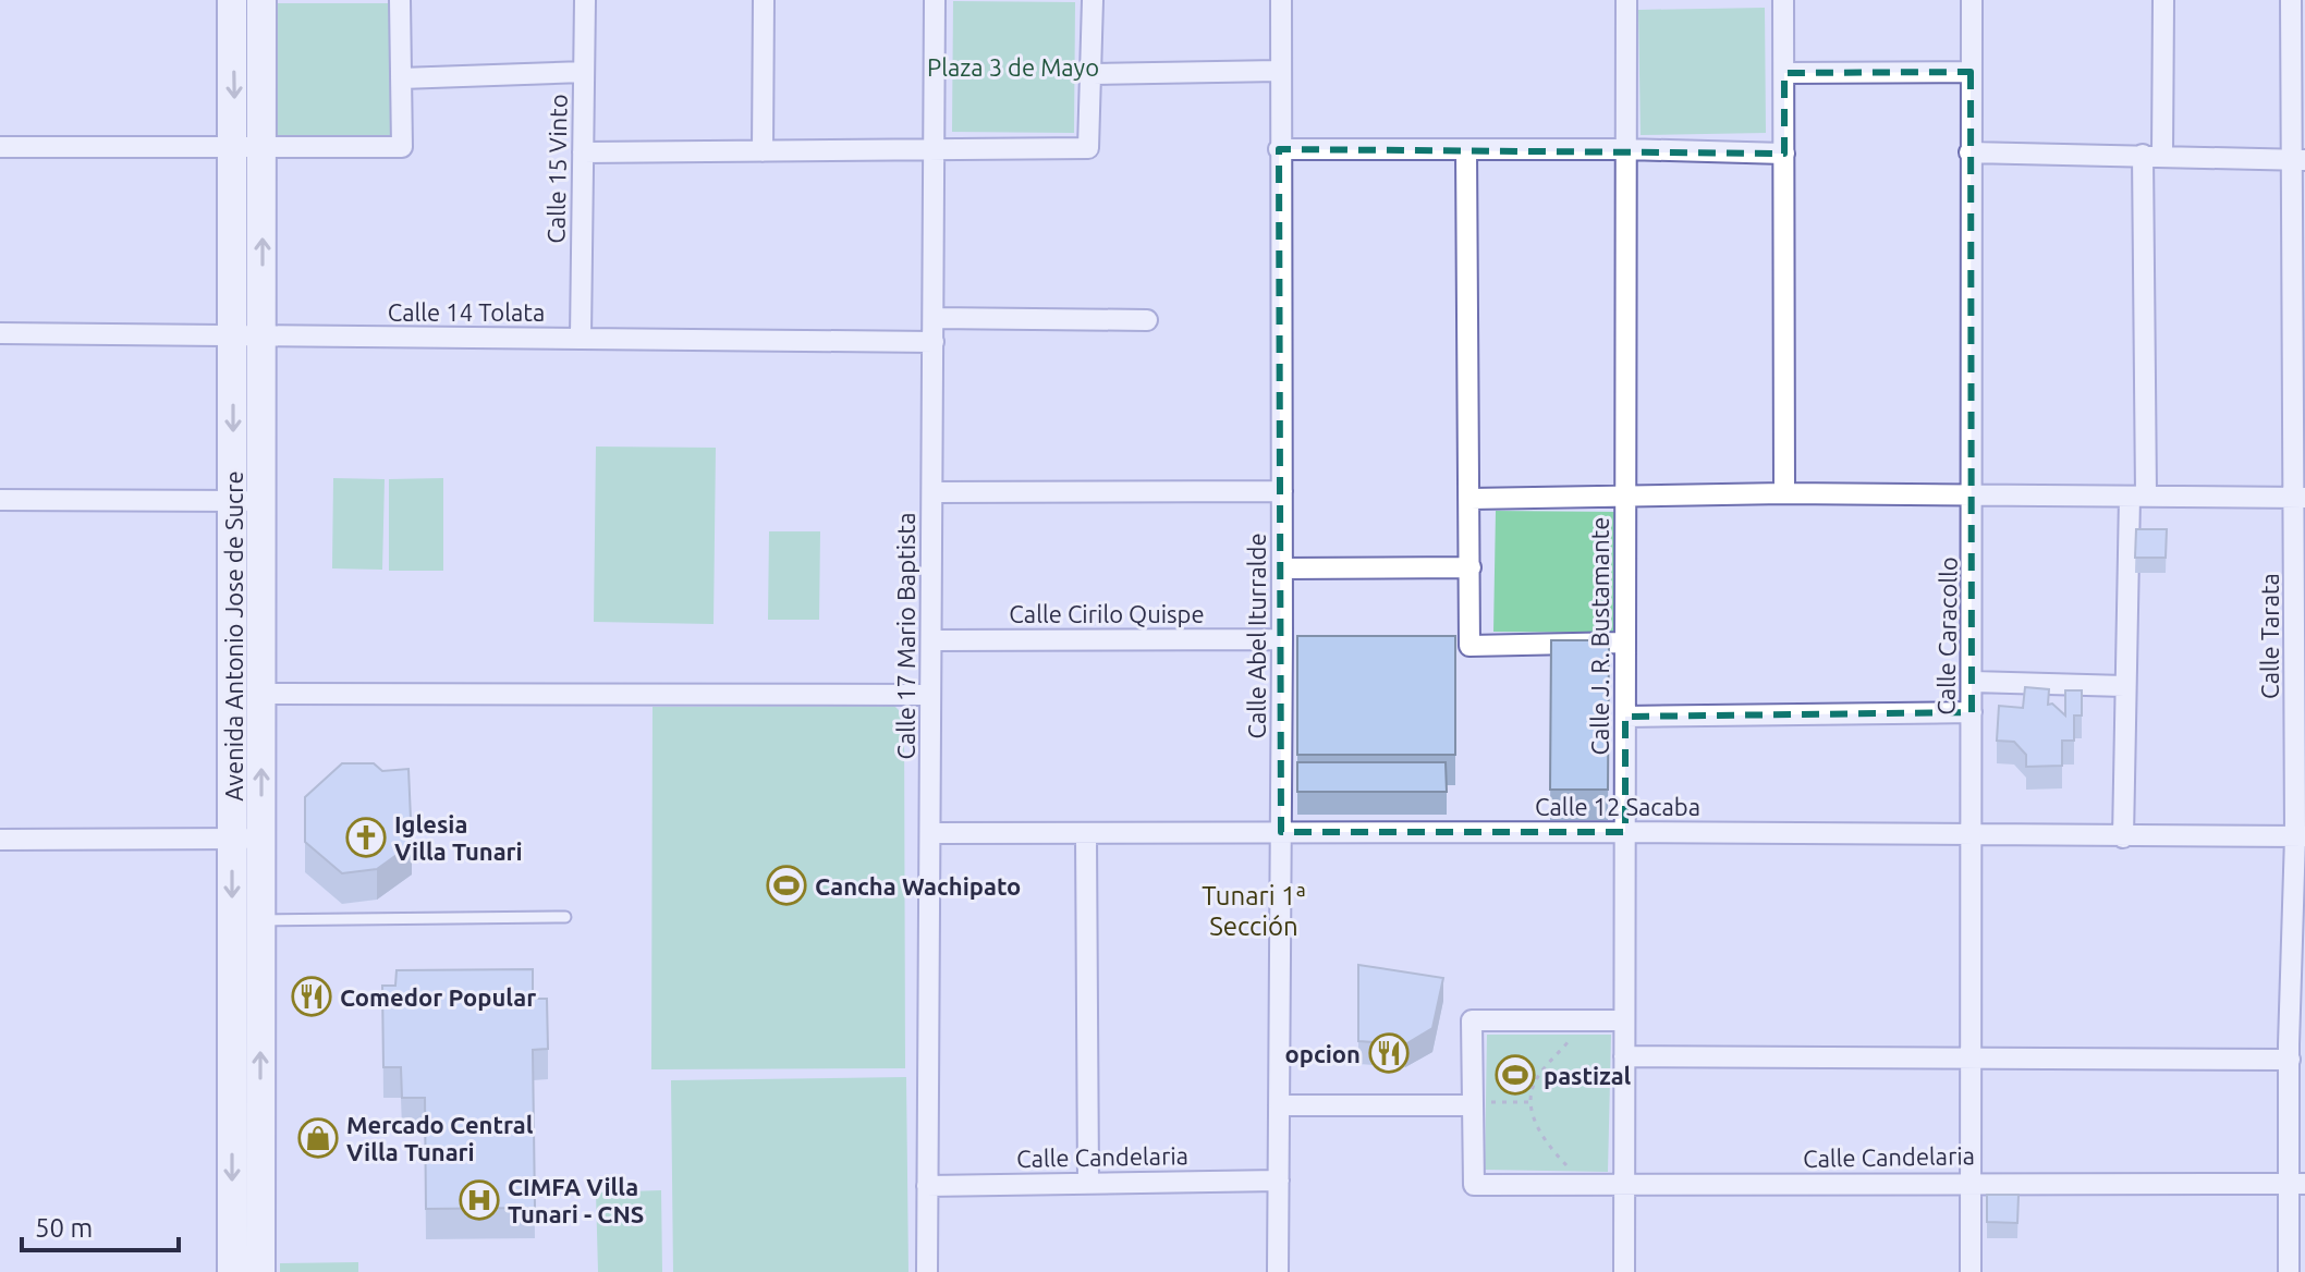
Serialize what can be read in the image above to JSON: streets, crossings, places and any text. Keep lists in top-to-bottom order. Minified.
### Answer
{"streets":{"main road":["Avenida Antonio Jose de Sucre"],"street":["Calle 15 Vinto","Calle 14 Tolata","Calle Cirilo Quispe","Calle 17 Mario Baptista","Calle Abel Iturralde","Calle J. R. Bustamante","Calle Caracollo","Calle Tarata","Calle 12 Sacaba","Calle Candelaria"]},"crossings":[["Calle 15 Vinto","Calle 14 Tolata"],["Calle 14 Tolata","Avenida Antonio Jose de Sucre"],["Calle 14 Tolata","Calle 17 Mario Baptista"],["Calle Cirilo Quispe","Calle 17 Mario Baptista"],["Calle Cirilo Quispe","Calle Abel Iturralde"],["Calle 17 Mario Baptista","Calle 12 Sacaba"],["Calle 17 Mario Baptista","Calle Candelaria"],["Calle Abel Iturralde","Calle 12 Sacaba"],["Calle Abel Iturralde","Calle Candelaria"],["Calle J. R. Bustamante","Calle 12 Sacaba"],["Calle J. R. Bustamante","Calle Candelaria"],["Calle Caracollo","Calle 12 Sacaba"],["Calle Caracollo","Calle Candelaria"],["Calle Tarata","Calle 12 Sacaba"],["Calle Tarata","Calle Candelaria"]],"districts":["Tunari 1ª Sección"],"parks":["Plaza 3 de Mayo"],"places":{"church":["Iglesia Villa Tunari"],"sports":["Cancha Wachipato","pastizal"],"restaurant":["Comedor Popular","opcion"],"shop":["Mercado Central Villa Tunari"],"hospital":["CIMFA Villa Tunari - CNS"]},"scale_bar":"50 m"}
